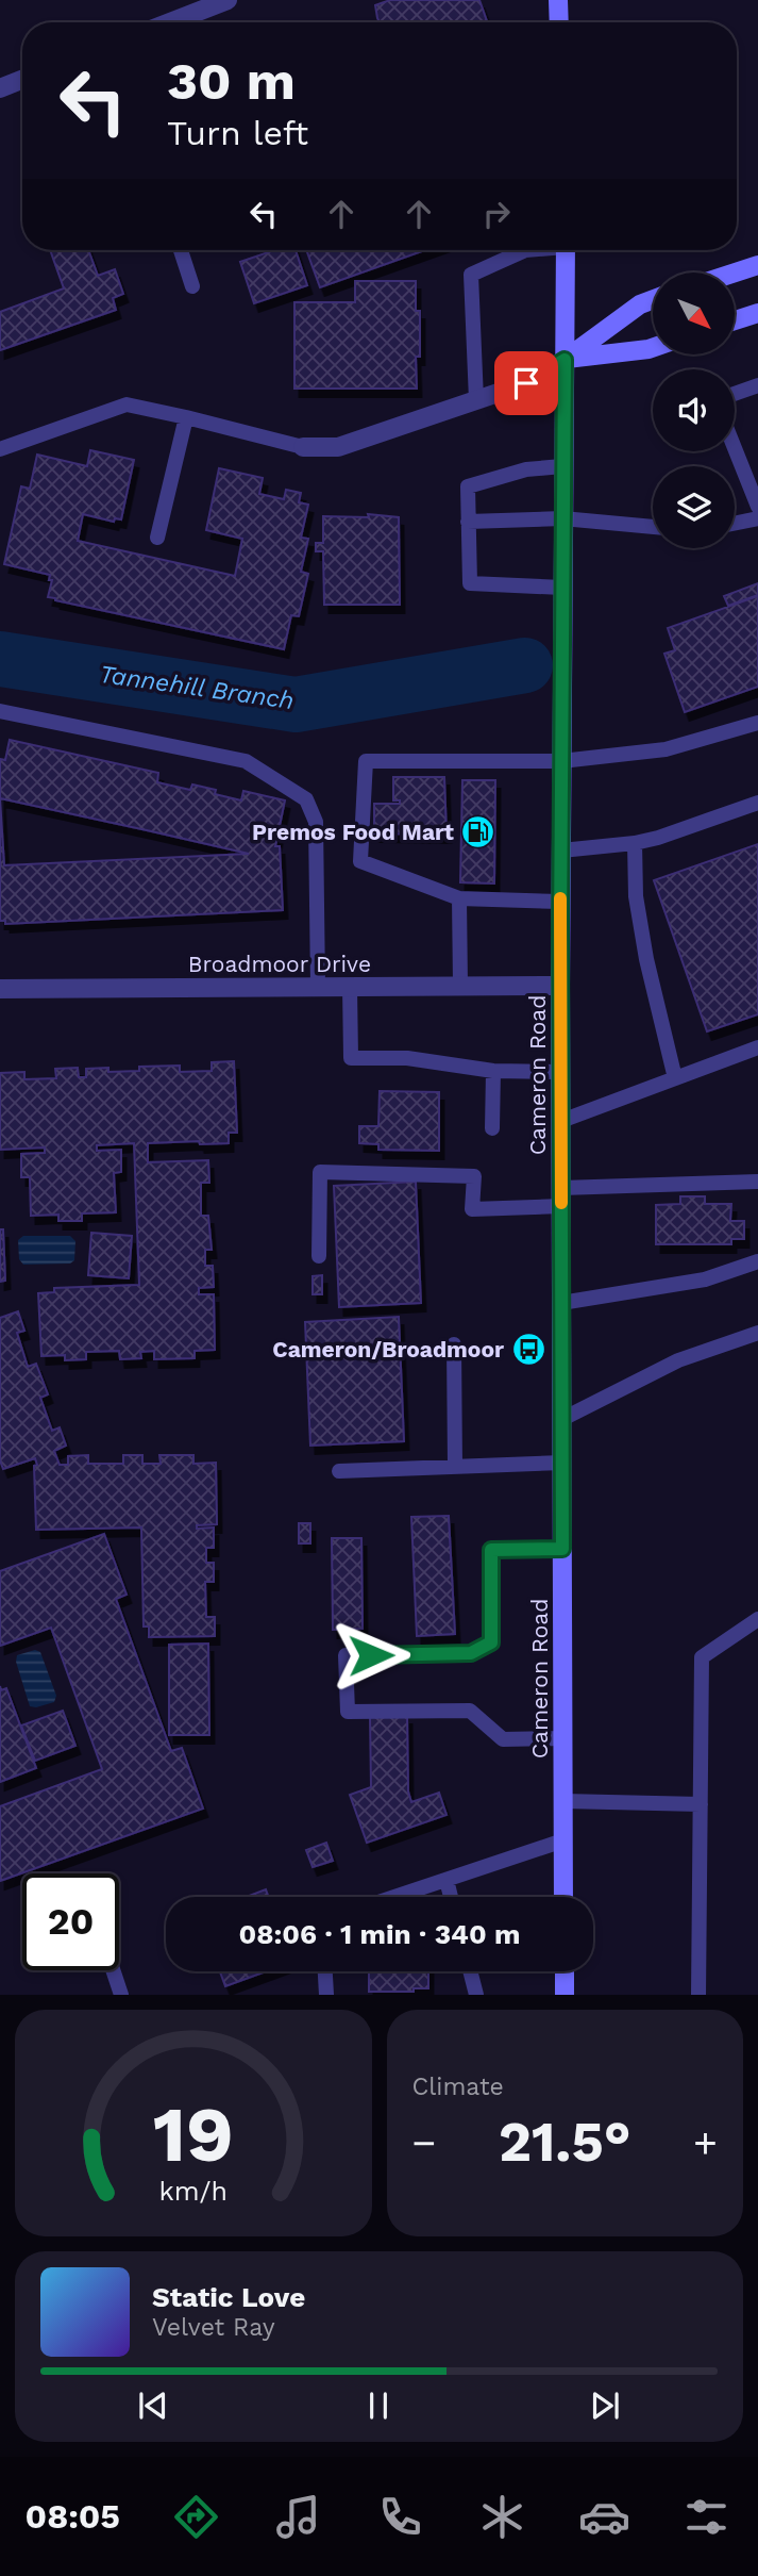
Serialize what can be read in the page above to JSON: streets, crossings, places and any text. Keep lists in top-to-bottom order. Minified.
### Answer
{"streets":{"main road":["Cameron Road"],"street":["Broadmoor Drive"]},"crossings":[["Broadmoor Drive","Cameron Road"]],"water":["Tannehill Branch"],"places":{"fuel station":["Premos Food Mart"],"bus stop":["Cameron/Broadmoor"]},"north":"bottom right","page":{"turn":["30 m","Turn left"],"limit":"20","trip":"08:06 · 1 min · 340 m","tile":"Climate","heat":["−","21.5°","+"],"song":["Static Love","Velvet Ray"],"tabs":"08:05","gauge":["19","km/h"]}}
